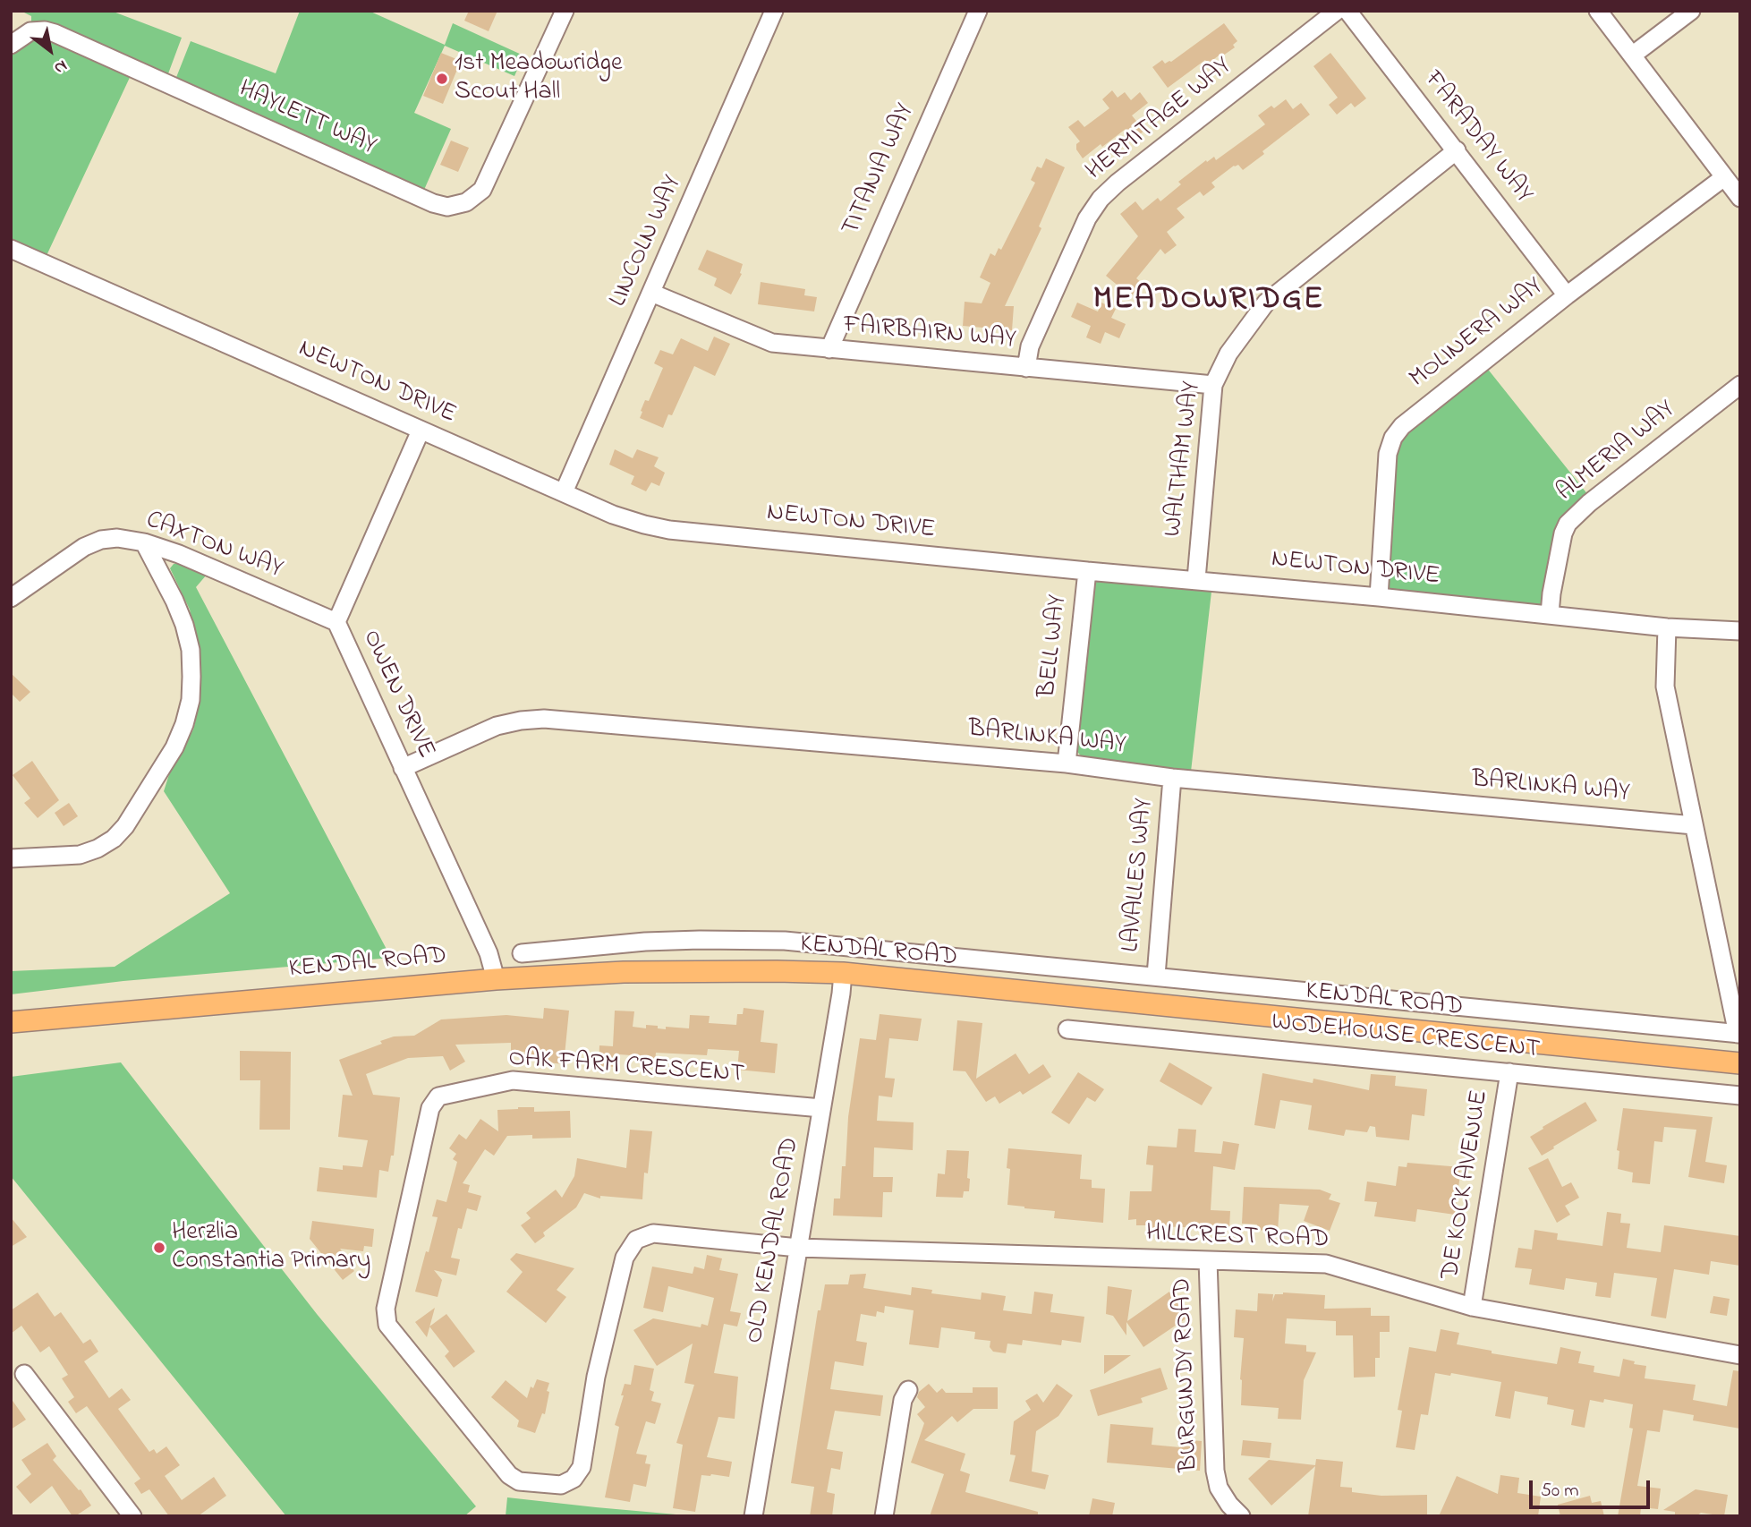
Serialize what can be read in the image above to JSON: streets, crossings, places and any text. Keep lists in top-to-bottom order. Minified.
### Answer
{"streets":{"main road":["KENDAL ROAD"],"street":["HAYLETT WAY","HERMITAGE WAY","FARADAY WAY","TITANIA WAY","LINCOLN WAY","FAIRBAIRN WAY","MOLINERA WAY","NEWTON DRIVE","ALMERIA WAY","WALTHAM WAY","CAXTON WAY","BELL WAY","OWEN DRIVE","BARLINKA WAY","LAVALLES WAY","WODEHOUSE CRESCENT","OAK FARM CRESCENT","DE KOCK AVENUE","HILLCREST ROAD","OLD KENDAL ROAD","BURGUNDY ROAD"]},"crossings":[["HERMITAGE WAY","FAIRBAIRN WAY"],["FARADAY WAY","MOLINERA WAY"],["FARADAY WAY","WALTHAM WAY"],["TITANIA WAY","FAIRBAIRN WAY"],["LINCOLN WAY","FAIRBAIRN WAY"],["LINCOLN WAY","NEWTON DRIVE"],["FAIRBAIRN WAY","WALTHAM WAY"],["MOLINERA WAY","NEWTON DRIVE"],["NEWTON DRIVE","ALMERIA WAY"],["NEWTON DRIVE","WALTHAM WAY"],["NEWTON DRIVE","BELL WAY"],["NEWTON DRIVE","OWEN DRIVE"],["CAXTON WAY","OWEN DRIVE"],["BELL WAY","BARLINKA WAY"],["OWEN DRIVE","BARLINKA WAY"],["OWEN DRIVE","KENDAL ROAD"],["BARLINKA WAY","LAVALLES WAY"],["KENDAL ROAD","OLD KENDAL ROAD"],["WODEHOUSE CRESCENT","DE KOCK AVENUE"],["OAK FARM CRESCENT","HILLCREST ROAD"],["OAK FARM CRESCENT","OLD KENDAL ROAD"],["DE KOCK AVENUE","HILLCREST ROAD"],["HILLCREST ROAD","OLD KENDAL ROAD"],["HILLCREST ROAD","BURGUNDY ROAD"]],"districts":["MEADOWRIDGE"],"places":["1st Meadowridge Scout Hall","Herzlia Constantia Primary"],"scale_bar":"50 m","north":"bottom right"}
